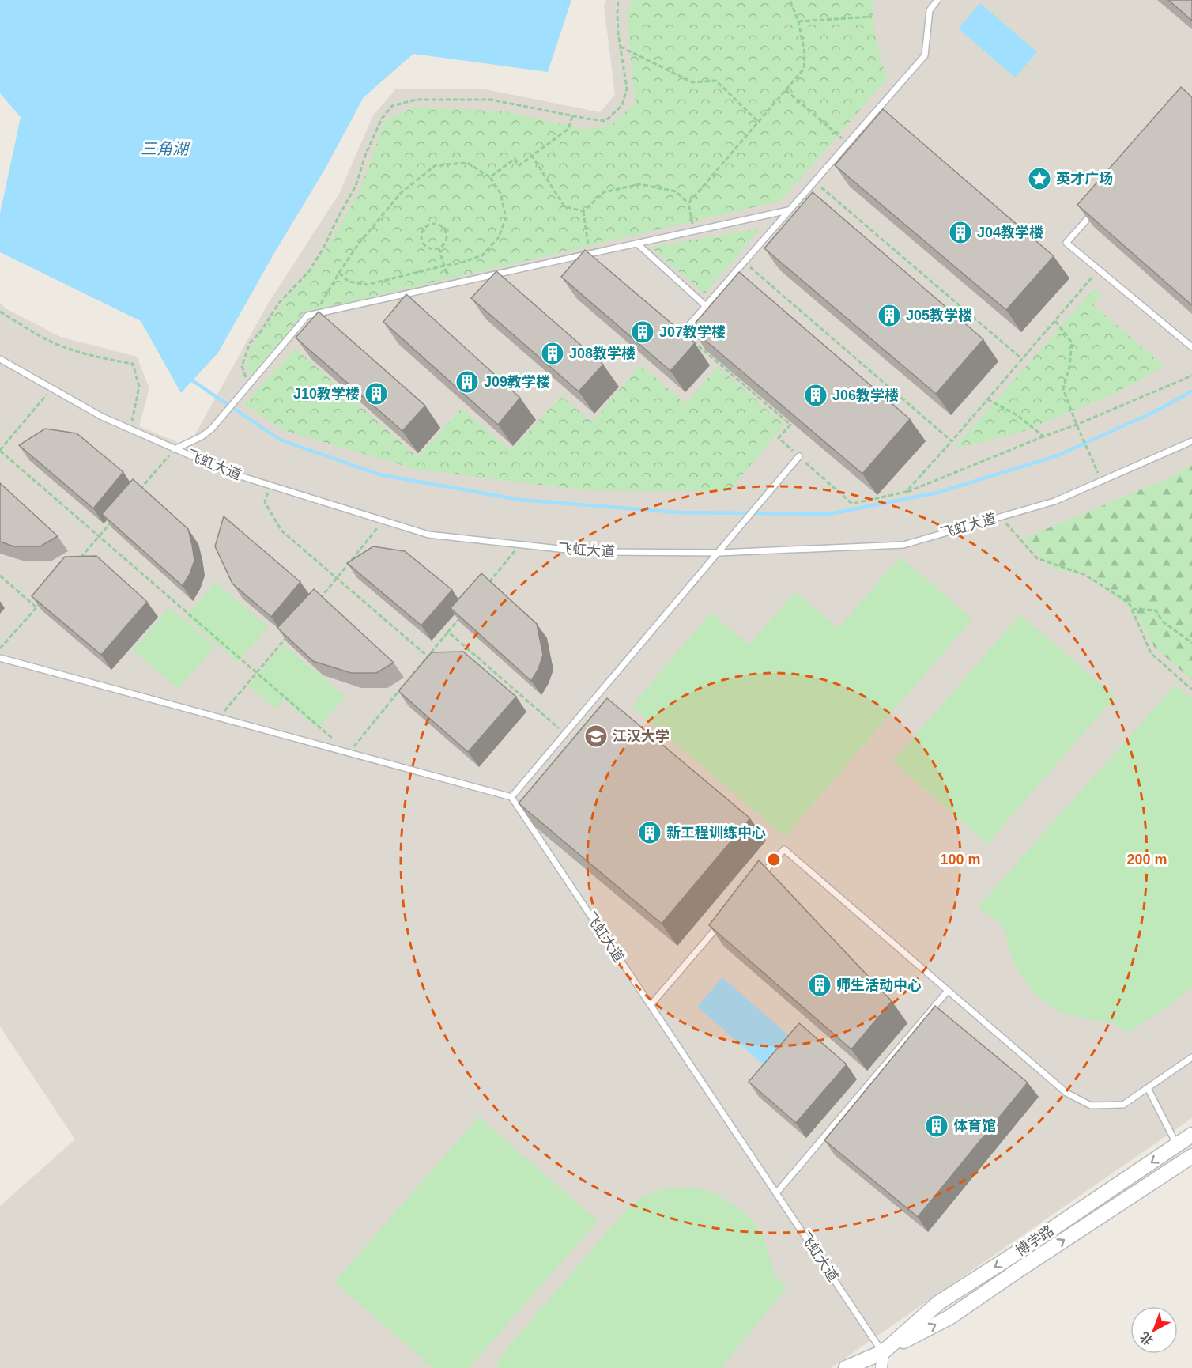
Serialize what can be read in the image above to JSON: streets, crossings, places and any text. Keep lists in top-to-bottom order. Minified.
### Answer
{"streets":{"main road":["博学路"],"lane":["飞虹大道"]},"crossings":[["飞虹大道","博学路"]],"water":["三角湖"],"places":{"place":["英才广场"],"building":["J04教学楼","J05教学楼","J07教学楼","J08教学楼","J09教学楼","J10教学楼","J06教学楼","新工程训练中心","师生活动中心","体育馆"],"school or university":["江汉大学"]},"north":"bottom left","rings":["100 m","200 m"]}
